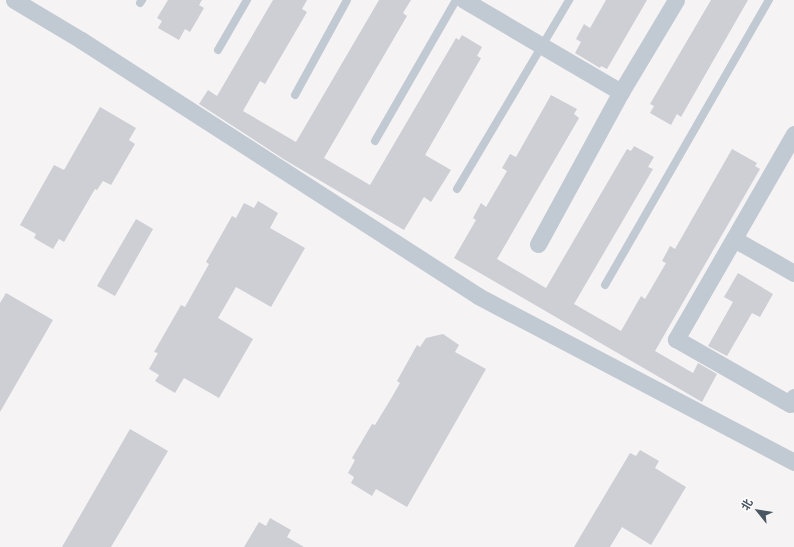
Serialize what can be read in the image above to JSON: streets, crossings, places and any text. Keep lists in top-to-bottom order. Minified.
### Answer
{"north":"top left"}
